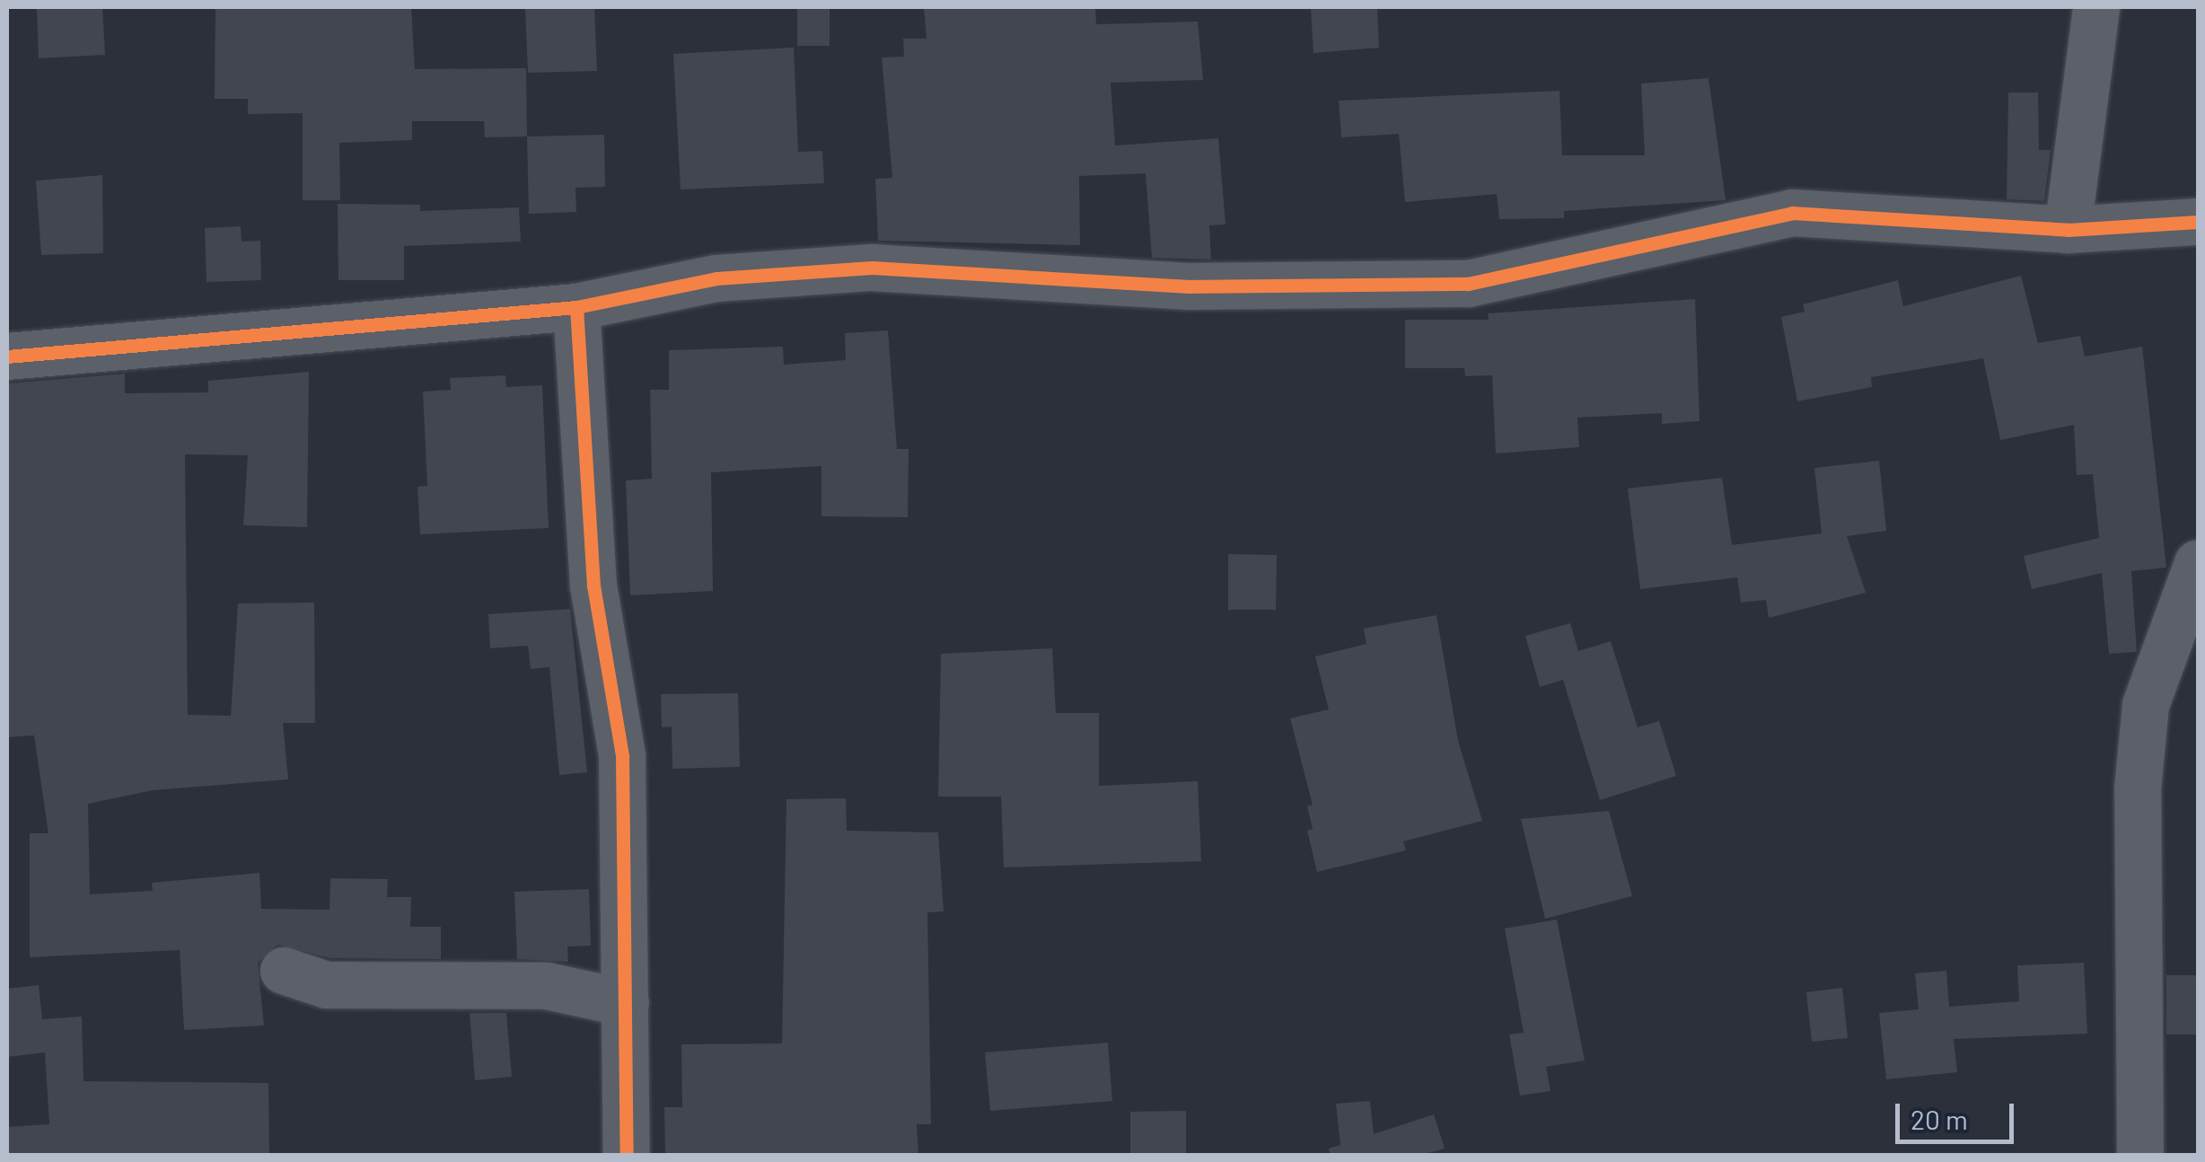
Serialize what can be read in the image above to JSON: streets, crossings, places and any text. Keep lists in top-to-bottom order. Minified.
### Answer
{"scale_bar":"20 m"}
